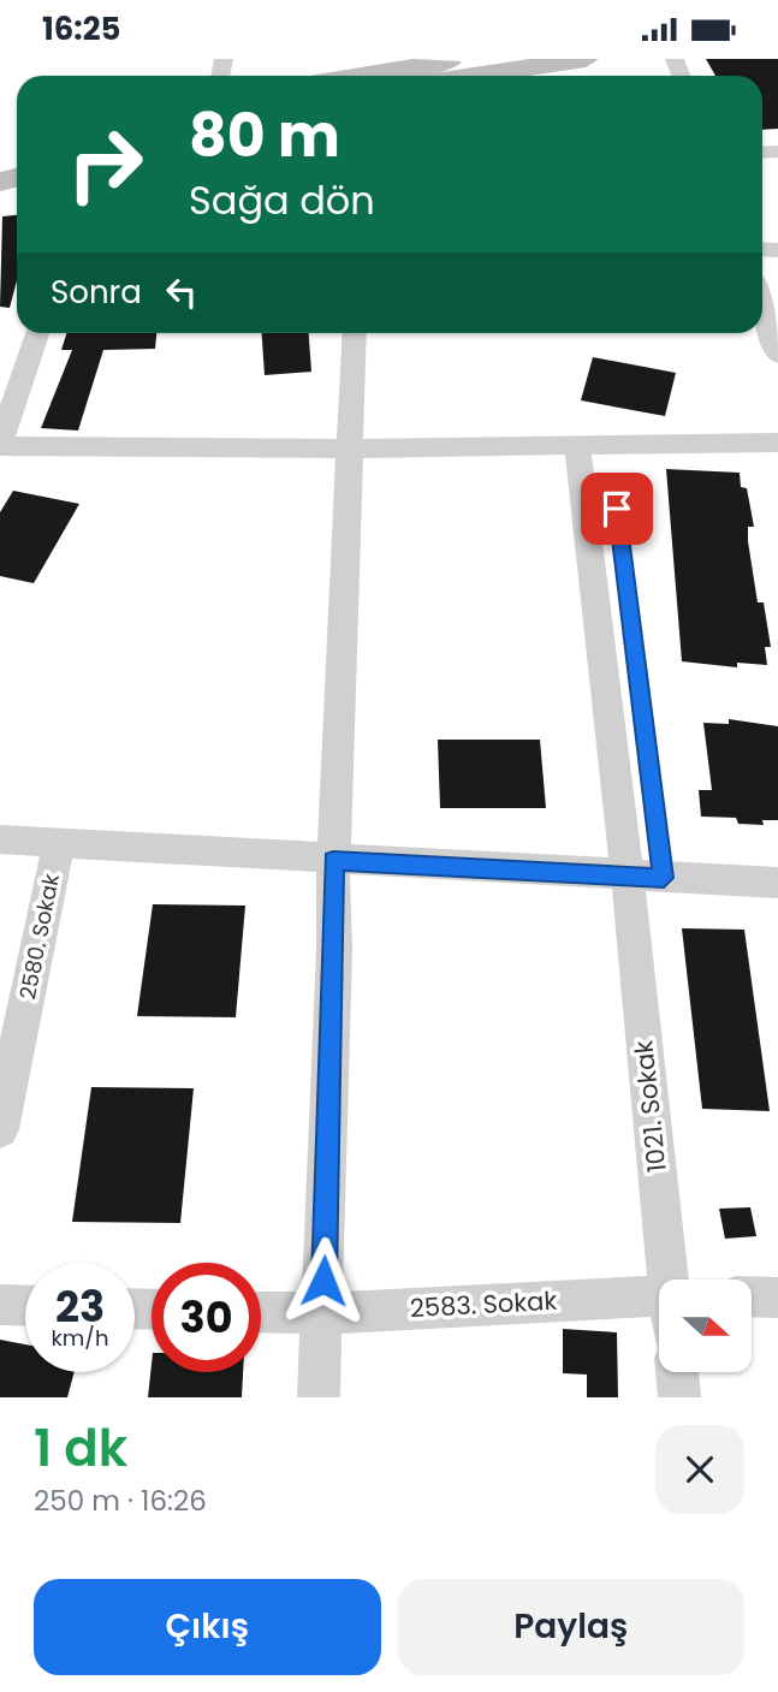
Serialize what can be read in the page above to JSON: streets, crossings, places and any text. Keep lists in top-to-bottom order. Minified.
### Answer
{"streets":{"street":["2580. Sokak","1021. Sokak","2583. Sokak"]},"north":"right","page":{"status":"16:25","turn":["80 m","Sağa dön"],"then":"Sonra","speed":"23 km/h","limit":"30","heading":["1 dk","250 m · 16:26"],"buttons":["Çıkış","Paylaş"]}}
